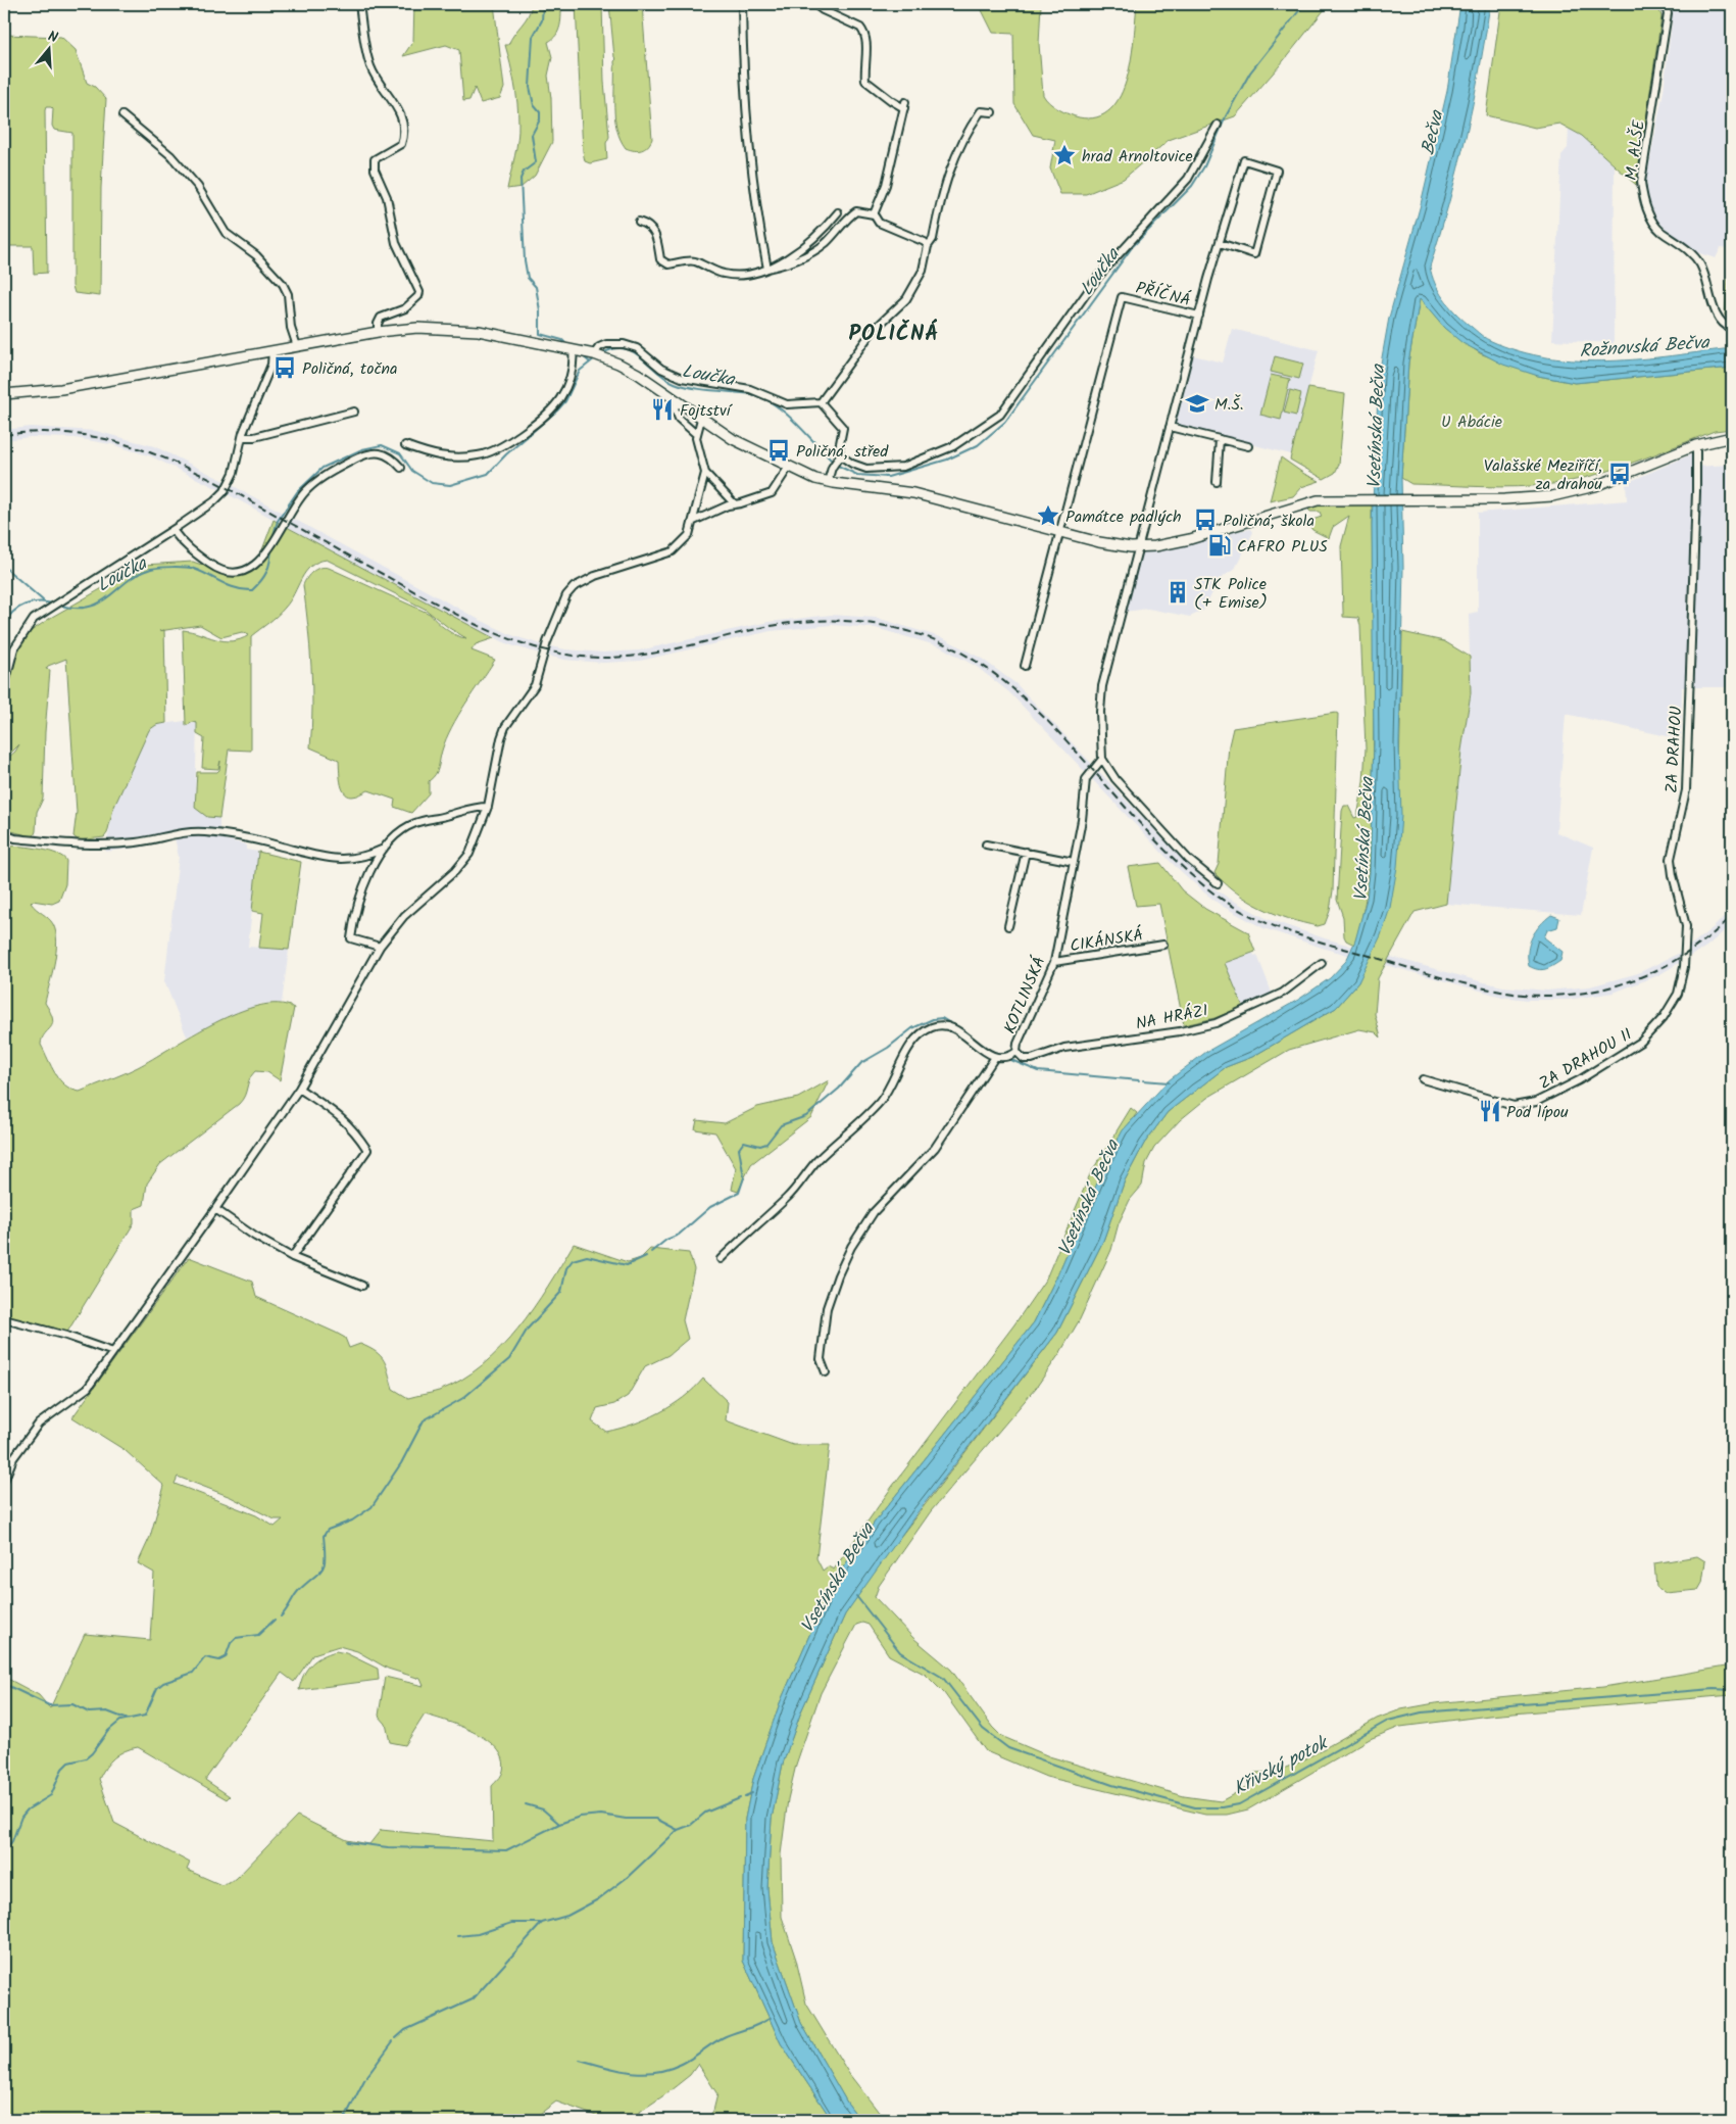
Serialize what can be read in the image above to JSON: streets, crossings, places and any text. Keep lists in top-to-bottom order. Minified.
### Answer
{"streets":{"street":["M. ALŠE","PŘÍČNÁ","ZA DRAHOU","CIKÁNSKÁ","KOTLINSKÁ","NA HRÁZI","ZA DRAHOU II"]},"crossings":[["ZA DRAHOU","ZA DRAHOU II"],["CIKÁNSKÁ","KOTLINSKÁ"],["KOTLINSKÁ","NA HRÁZI"]],"districts":["POLIČNÁ"],"water":["Bečva","Loučka","Rožnovská Bečva","Vsetínská Bečva","Křivský potok"],"parks":["U Abácie"],"places":{"place":["hrad Arnoltovice","Památce padlých"],"bus stop":["Poličná, točna","Poličná, střed","Valašské Meziříčí, za drahou","Poličná, škola"],"school or university":["M.Š."],"restaurant":["Fojtství","Pod lípou"],"fuel station":["CAFRO PLUS"],"building":["STK Police (+ Emise)"]},"north":"top"}
